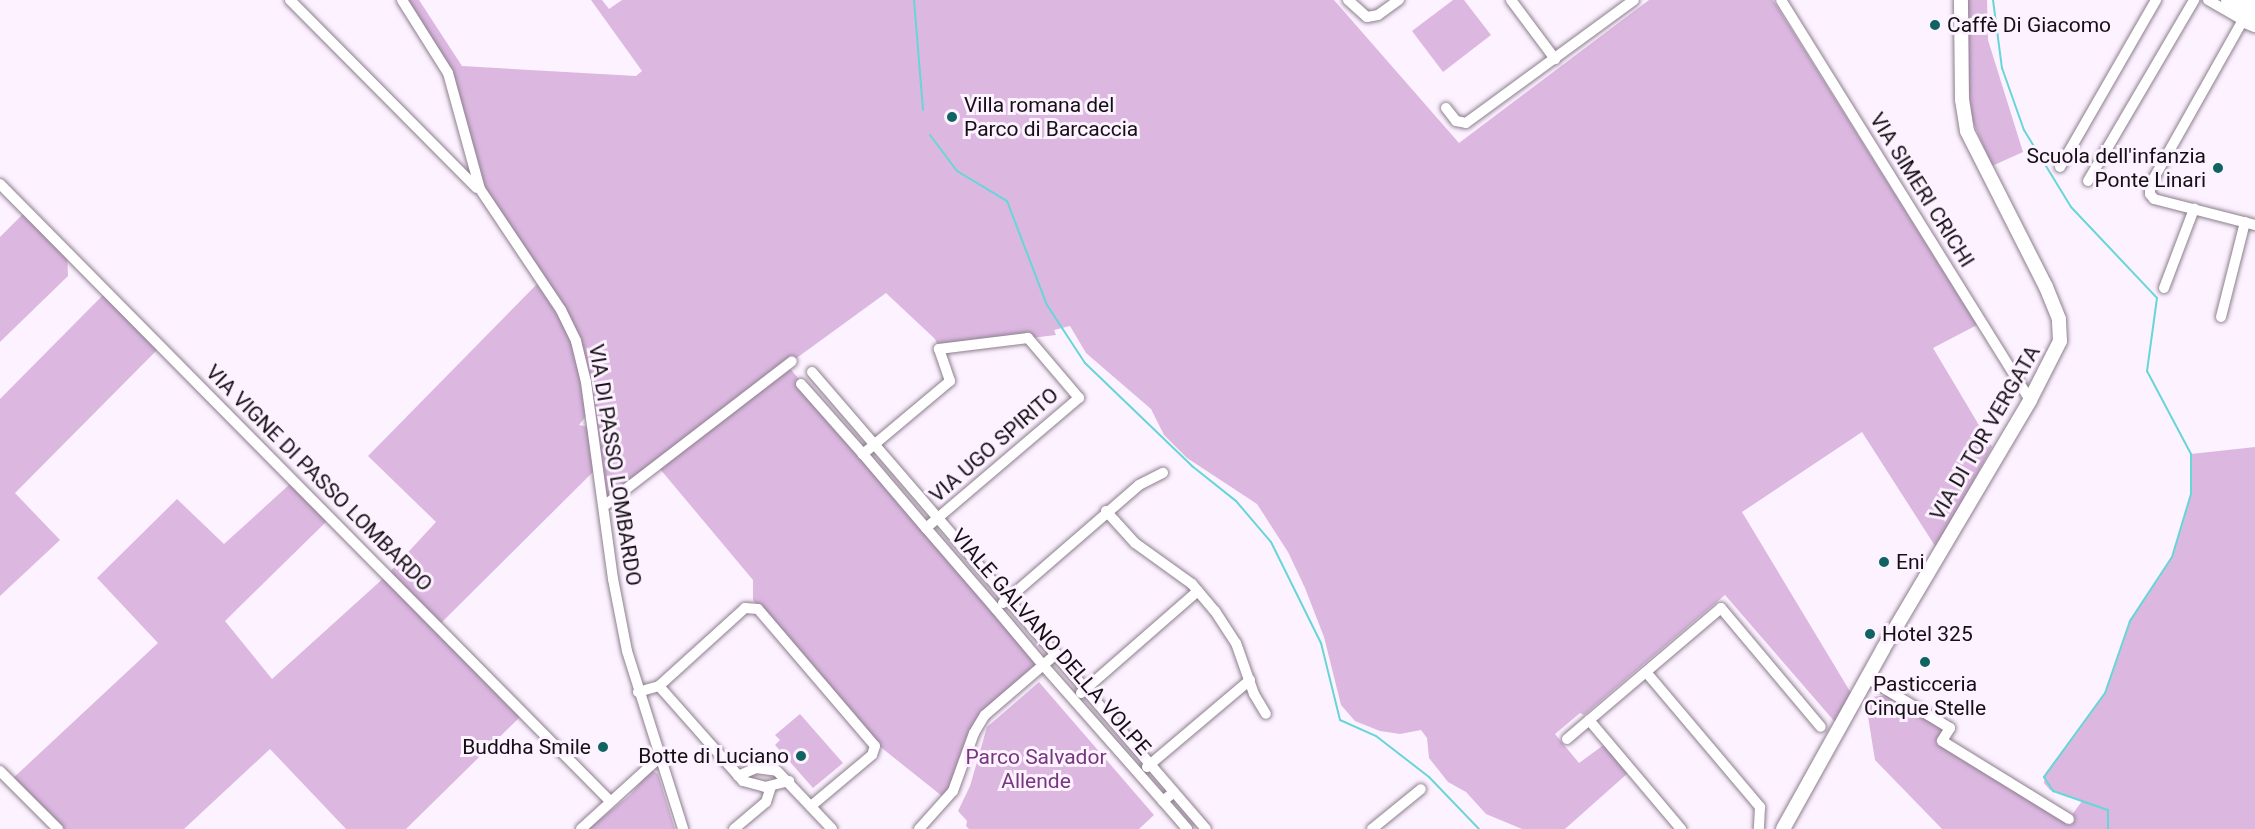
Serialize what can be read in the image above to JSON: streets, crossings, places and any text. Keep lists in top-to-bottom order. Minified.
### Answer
{"streets":{"main road":["VIA DI TOR VERGATA"],"street":["VIA SIMERI CRICHI","VIA UGO SPIRITO","VIA DI PASSO LOMBARDO","VIA VIGNE DI PASSO LOMBARDO","VIALE GALVANO DELLA VOLPE"]},"crossings":[["VIA SIMERI CRICHI","VIA DI TOR VERGATA"],["VIA UGO SPIRITO","VIALE GALVANO DELLA VOLPE"]],"parks":["Parco Salvador Allende"],"places":["Caffè Di Giacomo","Villa romana del Parco di Barcaccia","Scuola dell'infanzia Ponte Linari","Eni","Hotel 325","Pasticceria Cinque Stelle","Buddha Smile","Botte di Luciano"]}
